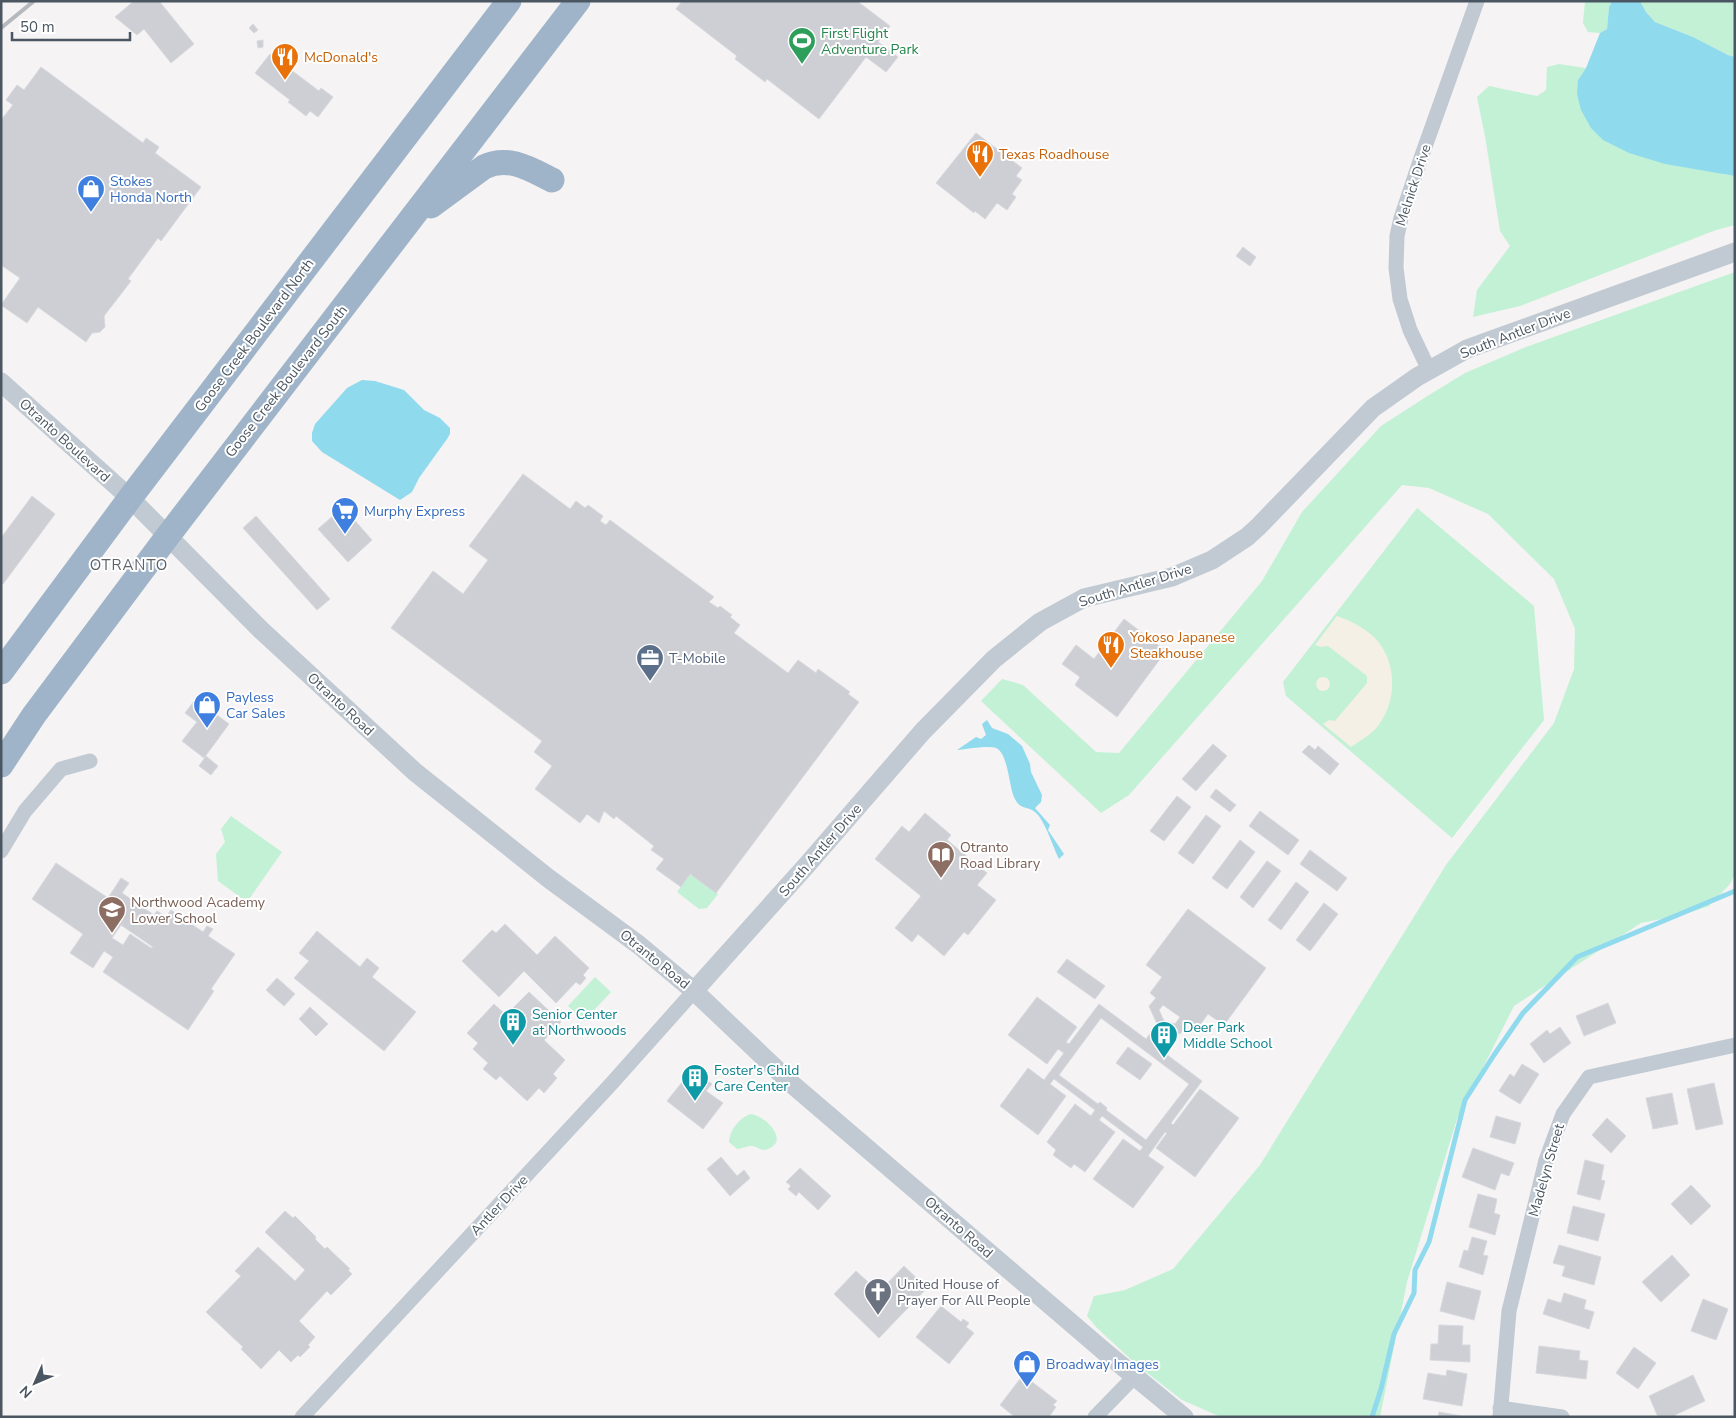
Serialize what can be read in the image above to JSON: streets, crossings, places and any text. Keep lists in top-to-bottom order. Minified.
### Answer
{"streets":{"highway":["Goose Creek Boulevard North","Goose Creek Boulevard South"],"street":["Melnick Drive","South Antler Drive","Otranto Boulevard","Otranto Road","Madelyn Street","Antler Drive"]},"crossings":[["Melnick Drive","South Antler Drive"],["South Antler Drive","Otranto Road"],["South Antler Drive","Antler Drive"],["Goose Creek Boulevard North","Otranto Boulevard"],["Goose Creek Boulevard North","Otranto Road"],["Goose Creek Boulevard South","Otranto Road"],["Otranto Boulevard","Otranto Road"],["Otranto Road","Antler Drive"]],"districts":["OTRANTO"],"places":{"sports":["First Flight Adventure Park"],"restaurant":["McDonald's","Texas Roadhouse","Yokoso Japanese Steakhouse"],"shop":["Stokes Honda North","Payless Car Sales","Broadway Images"],"supermarket":["Murphy Express"],"office":["T-Mobile"],"library":["Otranto Road Library"],"school or university":["Northwood Academy Lower School"],"building":["Senior Center at Northwoods","Deer Park Middle School","Foster's Child Care Center"],"church":["United House of Prayer For All People"]},"scale_bar":"50 m","north":"bottom left"}
